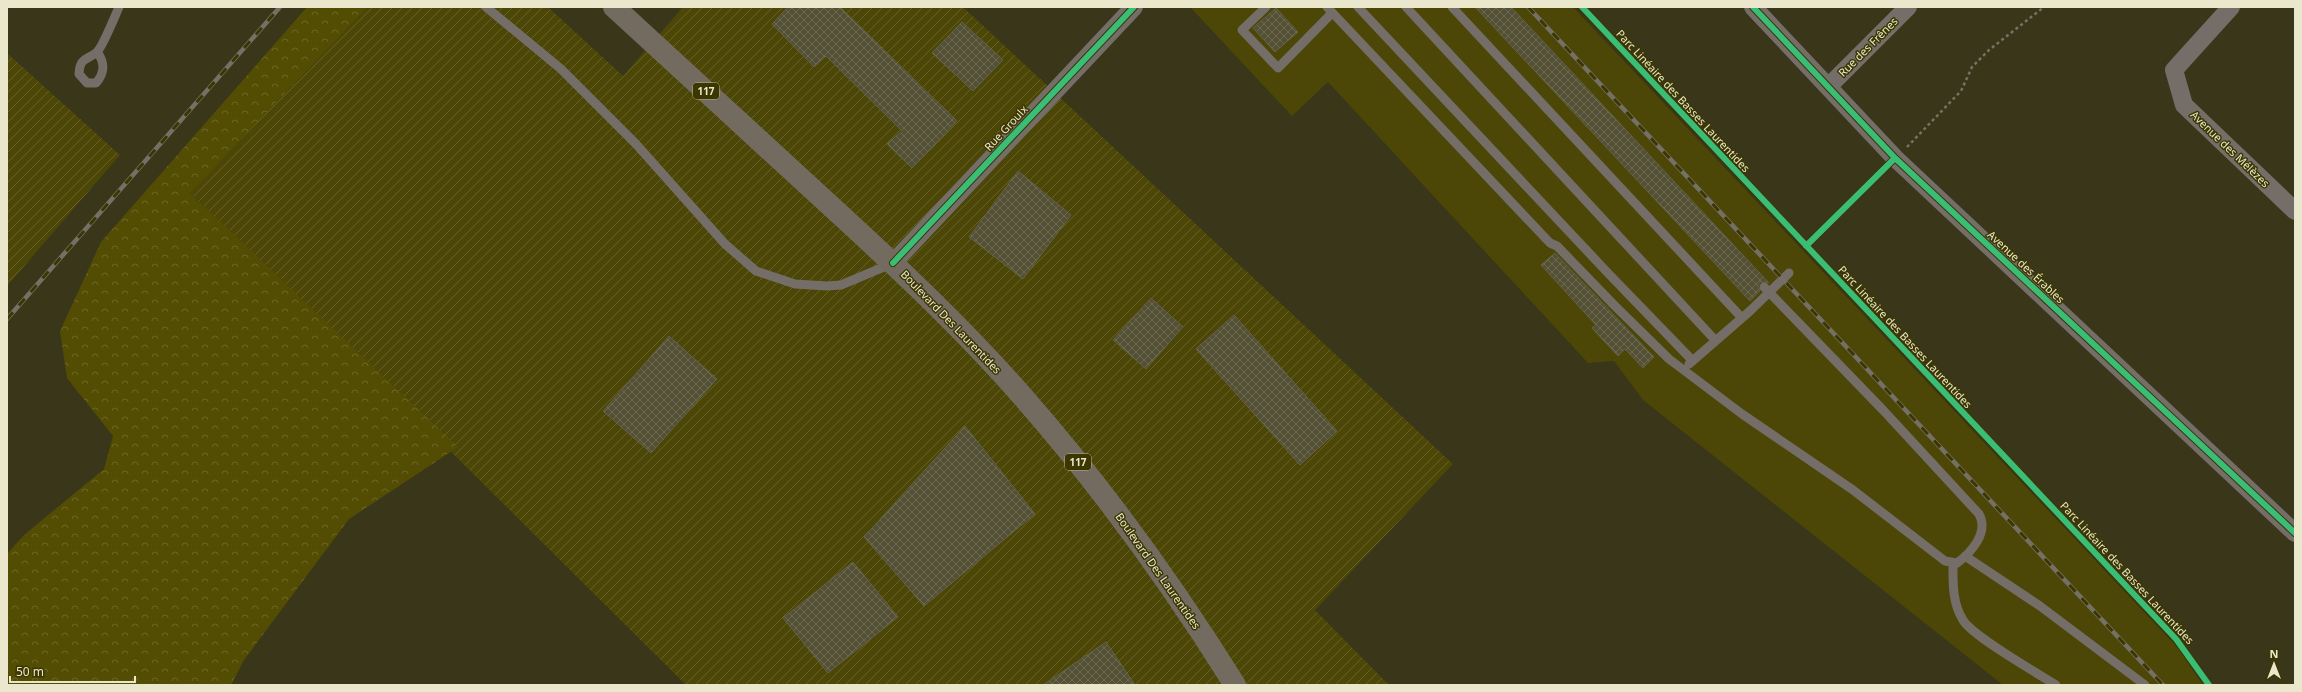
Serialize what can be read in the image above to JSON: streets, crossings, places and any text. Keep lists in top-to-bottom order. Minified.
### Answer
{"streets":{"main road":["117","Boulevard Des Laurentides"],"street":["Rue des Frênes","Rue Groulx","Avenue des Mélèzes","Avenue des Érables"],"cycle path":["Parc Linéaire des Basses Laurentides"]},"crossings":[["Rue des Frênes","Avenue des Érables"],["Rue Groulx","Boulevard Des Laurentides"]],"scale_bar":"50 m","north":"top"}
